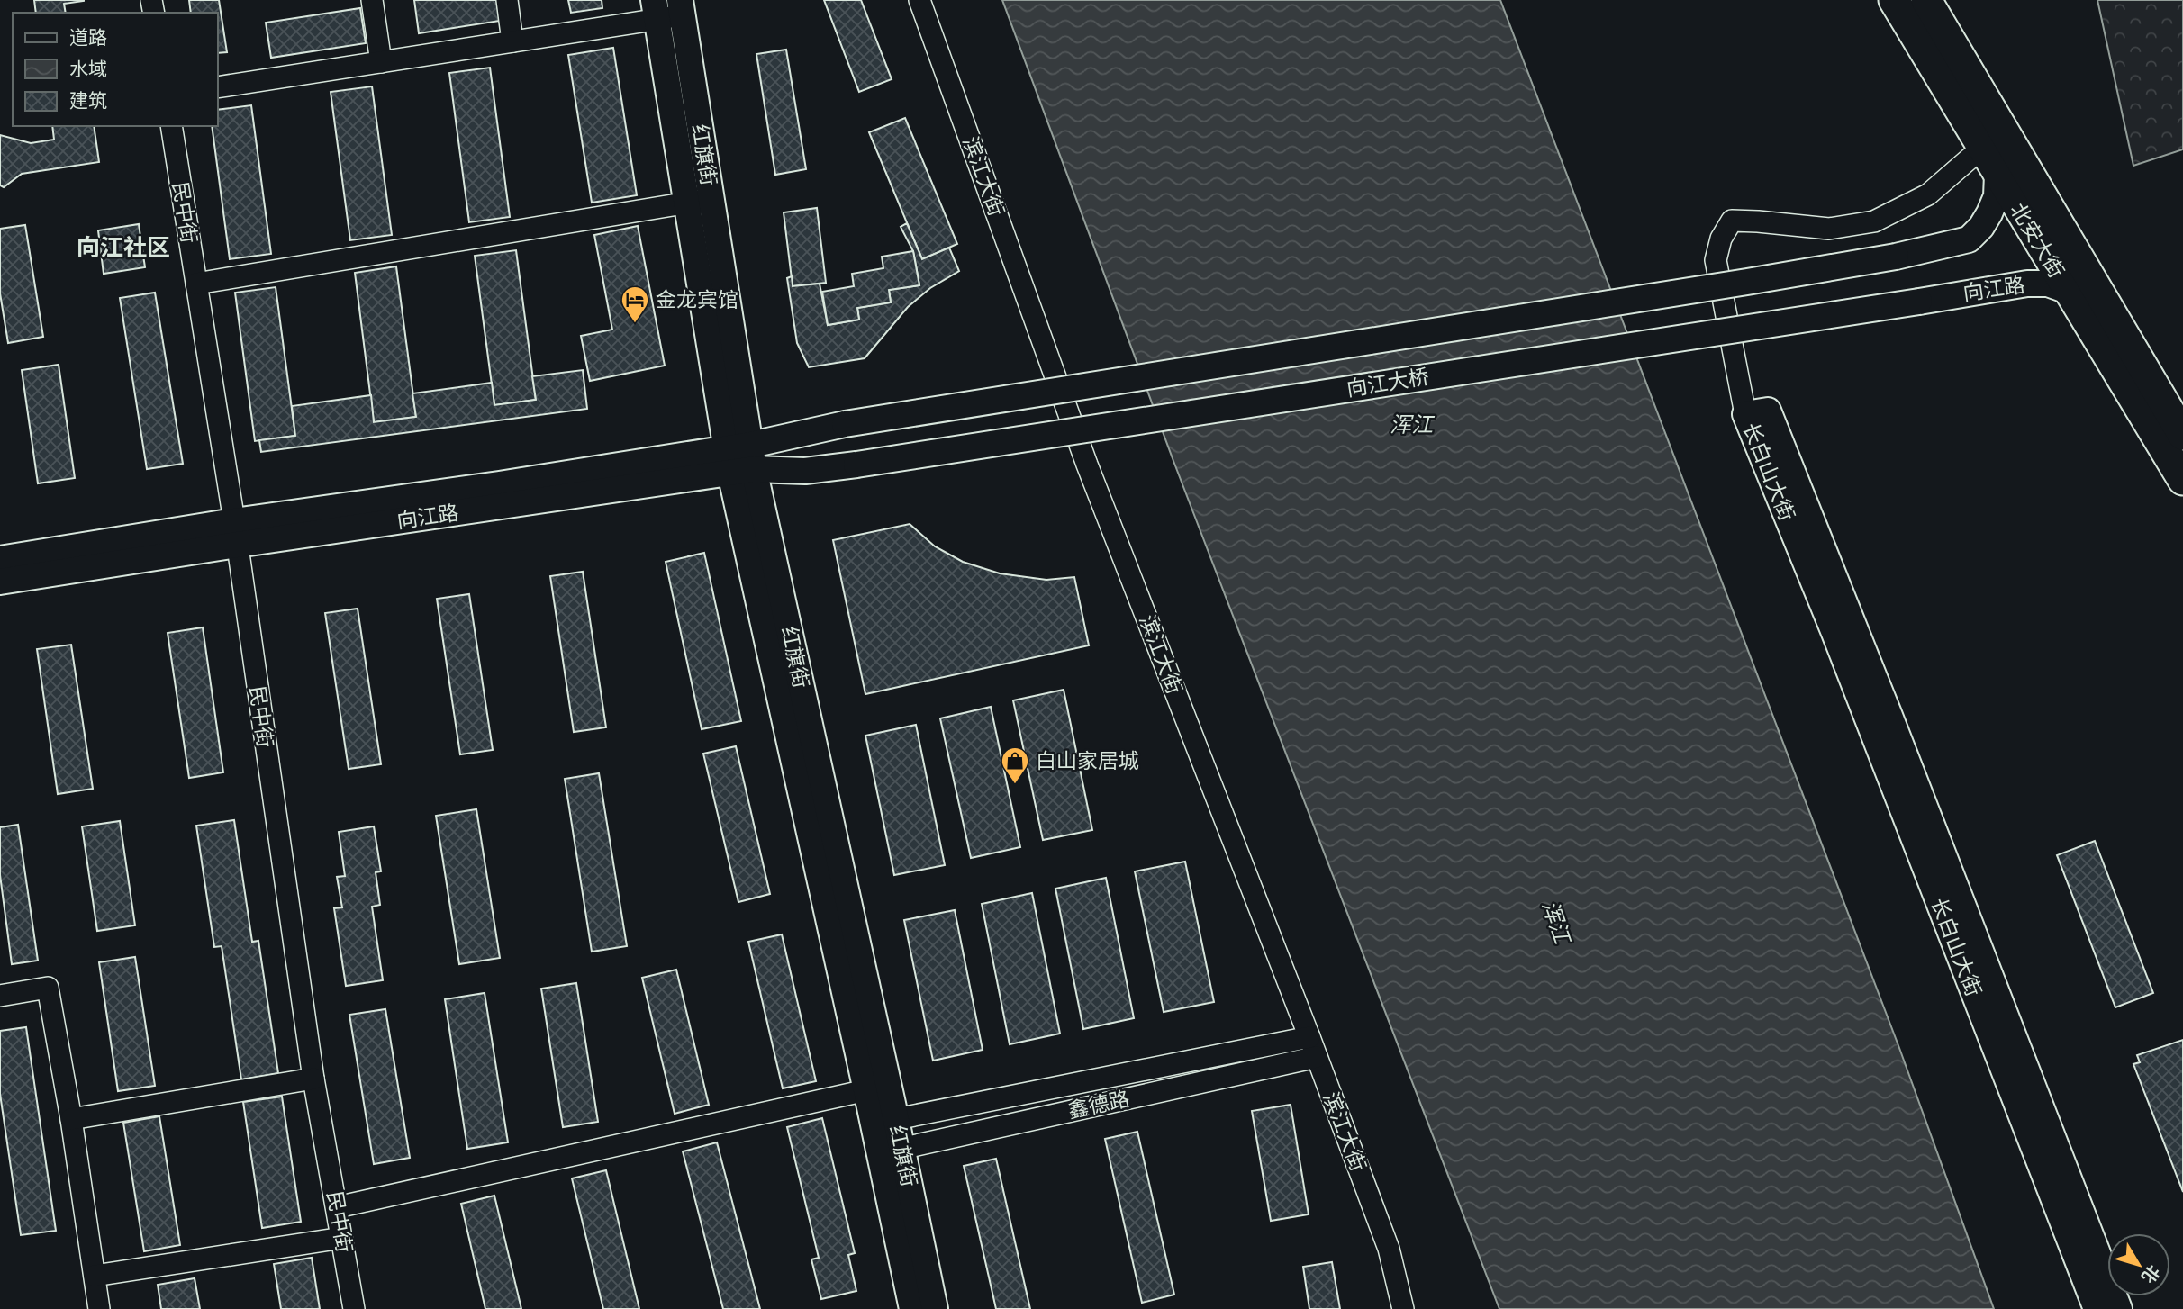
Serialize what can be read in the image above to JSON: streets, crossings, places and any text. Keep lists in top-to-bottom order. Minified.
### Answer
{"streets":{"highway":["北安大街"],"main road":["红旗街","向江路","向江大桥","长白山大街"],"street":["滨江大街","民中街","鑫德路"]},"crossings":[["红旗街","向江路"],["红旗街","鑫德路"],["滨江大街","鑫德路"],["民中街","向江路"],["北安大街","向江路"],["向江路","向江大桥"]],"districts":["向江社区"],"water":["浑江"],"places":{"hotel":["金龙宾馆"],"shop":["白山家居城"]},"legend":["道路","水域","建筑"],"north":"bottom right"}
